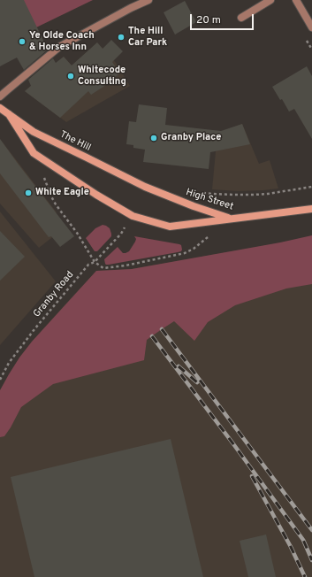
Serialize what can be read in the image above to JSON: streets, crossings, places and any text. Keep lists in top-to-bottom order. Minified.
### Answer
{"streets":{"main road":["The Hill","High Street"],"path":["Granby Road"]},"crossings":[["The Hill","High Street"]],"places":["The Hill Car Park","Ye Olde Coach & Horses Inn","Whitecode Consulting","Granby Place","White Eagle"],"scale_bar":"20 m"}
